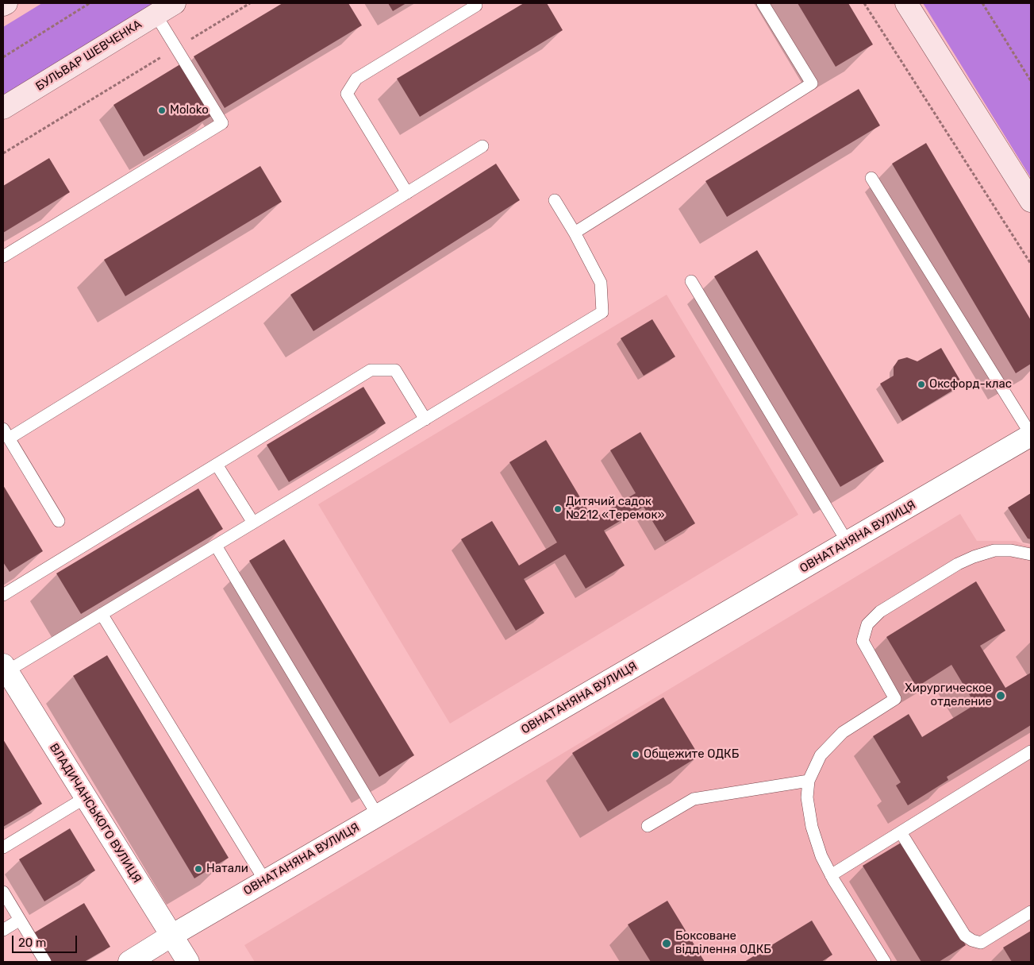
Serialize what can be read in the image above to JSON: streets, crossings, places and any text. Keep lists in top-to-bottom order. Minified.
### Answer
{"streets":{"main road":["БУЛЬВАР ШЕВЧЕНКА"],"street":["ОВНАТАНЯНА ВУЛИЦЯ","ВЛАДИЧАНСЬКОГО ВУЛИЦЯ"]},"crossings":[["ОВНАТАНЯНА ВУЛИЦЯ","ВЛАДИЧАНСЬКОГО ВУЛИЦЯ"]],"places":["Moloko","Оксфорд-клас","Дитячий садок №212 «Теремок»","Хирургическое отделение","Общежите ОДКБ","Натали","Боксоване відділення ОДКБ"],"scale_bar":"20 m"}
